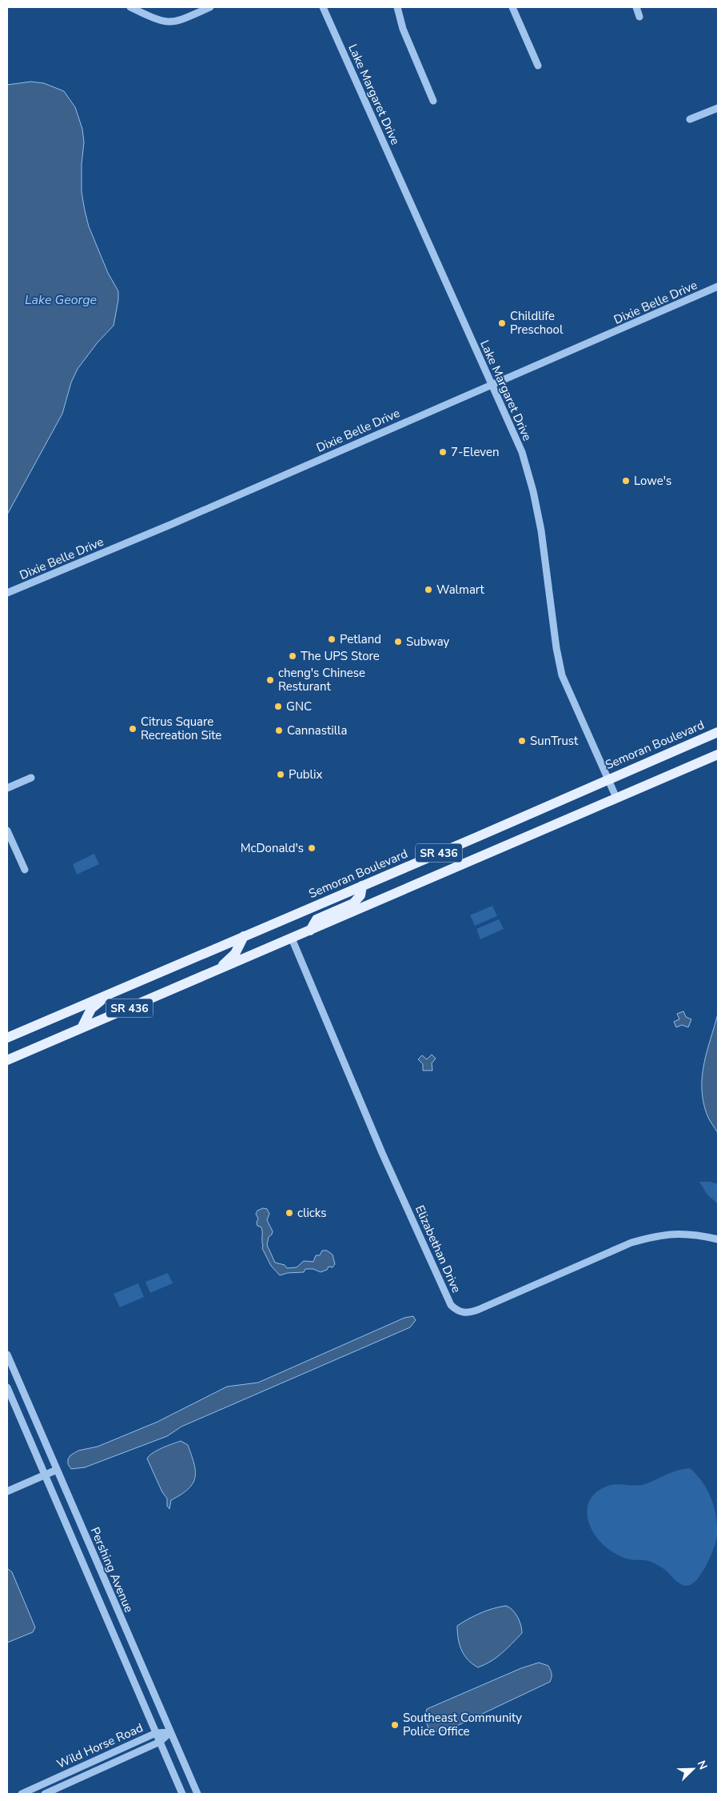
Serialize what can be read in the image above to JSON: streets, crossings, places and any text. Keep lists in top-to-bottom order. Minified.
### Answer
{"streets":{"main road":["Semoran Boulevard","SR 436"],"street":["Lake Margaret Drive","Dixie Belle Drive","Elizabethan Drive","Pershing Avenue","Wild Horse Road"]},"crossings":[["Lake Margaret Drive","Dixie Belle Drive"],["Lake Margaret Drive","Semoran Boulevard"],["Lake Margaret Drive","SR 436"],["SR 436","Elizabethan Drive"],["Pershing Avenue","Wild Horse Road"]],"water":["Lake George"],"places":["Childlife Preschool","7-Eleven","Lowe's","Walmart","Petland","Subway","The UPS Store","cheng's Chinese Resturant","GNC","Citrus Square Recreation Site","Cannastilla","SunTrust","Publix","McDonald's","clicks","Southeast Community Police Office"],"north":"top right"}
